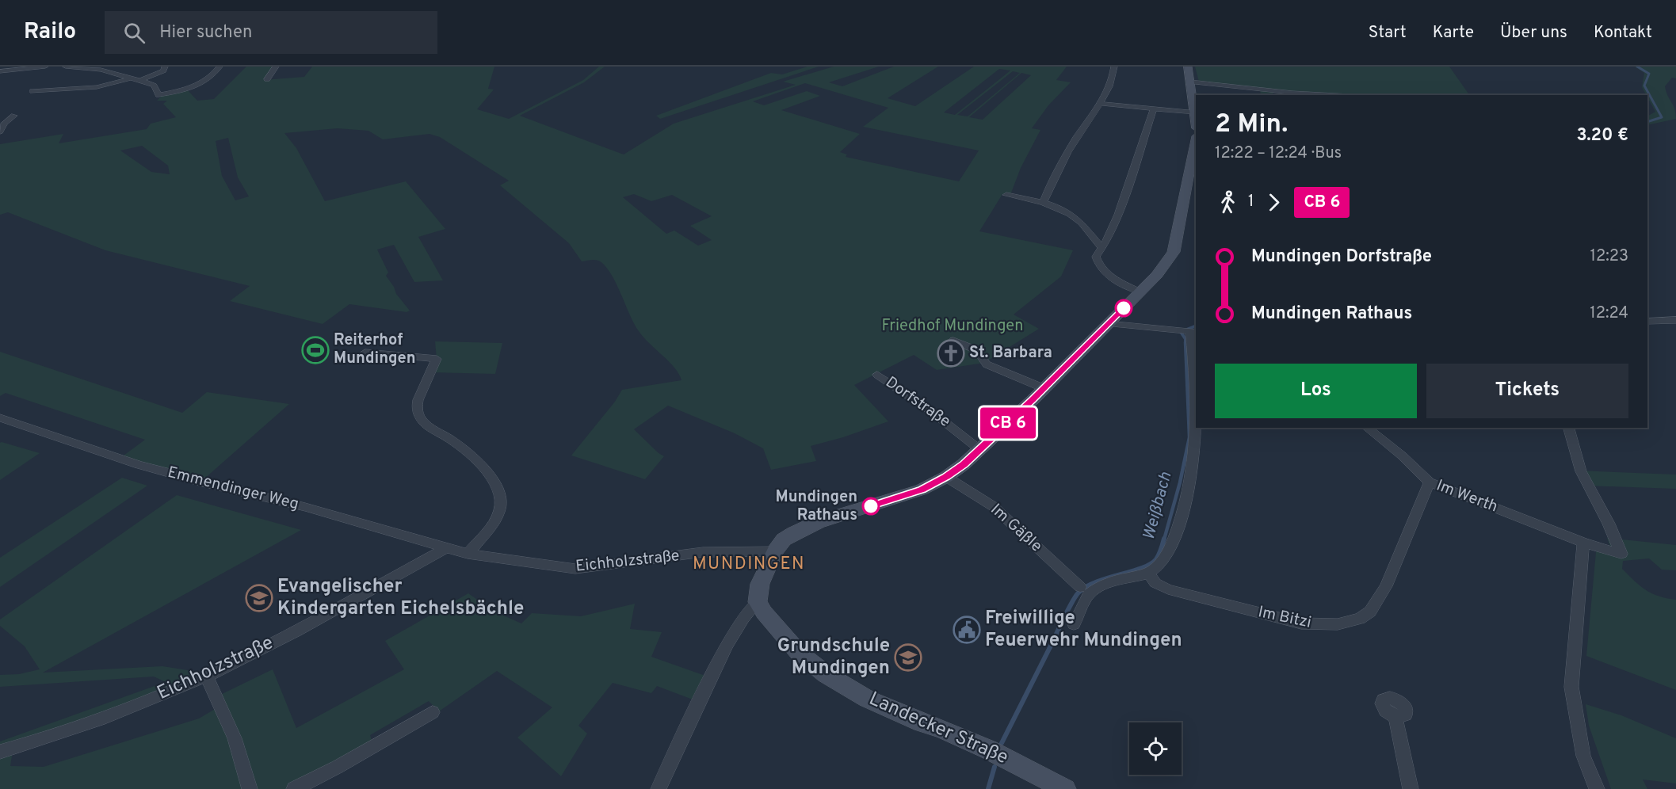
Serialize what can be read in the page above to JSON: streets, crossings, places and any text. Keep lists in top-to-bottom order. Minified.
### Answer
{"streets":{"street":["Dorfstraße","Emmendinger Weg","Im Werth","Im Gäßle","Eichholzstraße","Im Bitzi","Landecker Straße"]},"crossings":[["Emmendinger Weg","Eichholzstraße"],["Im Werth","Im Bitzi"]],"districts":["MUNDINGEN"],"water":["Weißbach"],"parks":["Friedhof Mundingen"],"places":{"sports":["Reiterhof Mundingen"],"church":["St. Barbara"],"other":["Mundingen Rathaus"],"school or university":["Evangelischer Kindergarten Eichelsbächle","Grundschule Mundingen"],"public building":["Freiwillige Feuerwehr Mundingen"]},"page":{"header":"Railo","search":"Hier suchen","nav":["Start","Karte","Über uns","Kontakt"],"on_map":"CB 6","heading":["2 Min.","12:22 – 12:24 · Bus","3.20 €"],"legs":["1","CB 6"],"list":[{"name":"Mundingen Dorfstraße","value":"12:23"},{"name":"Mundingen Rathaus","value":"12:24"}],"buttons":["Los","Tickets"]}}
